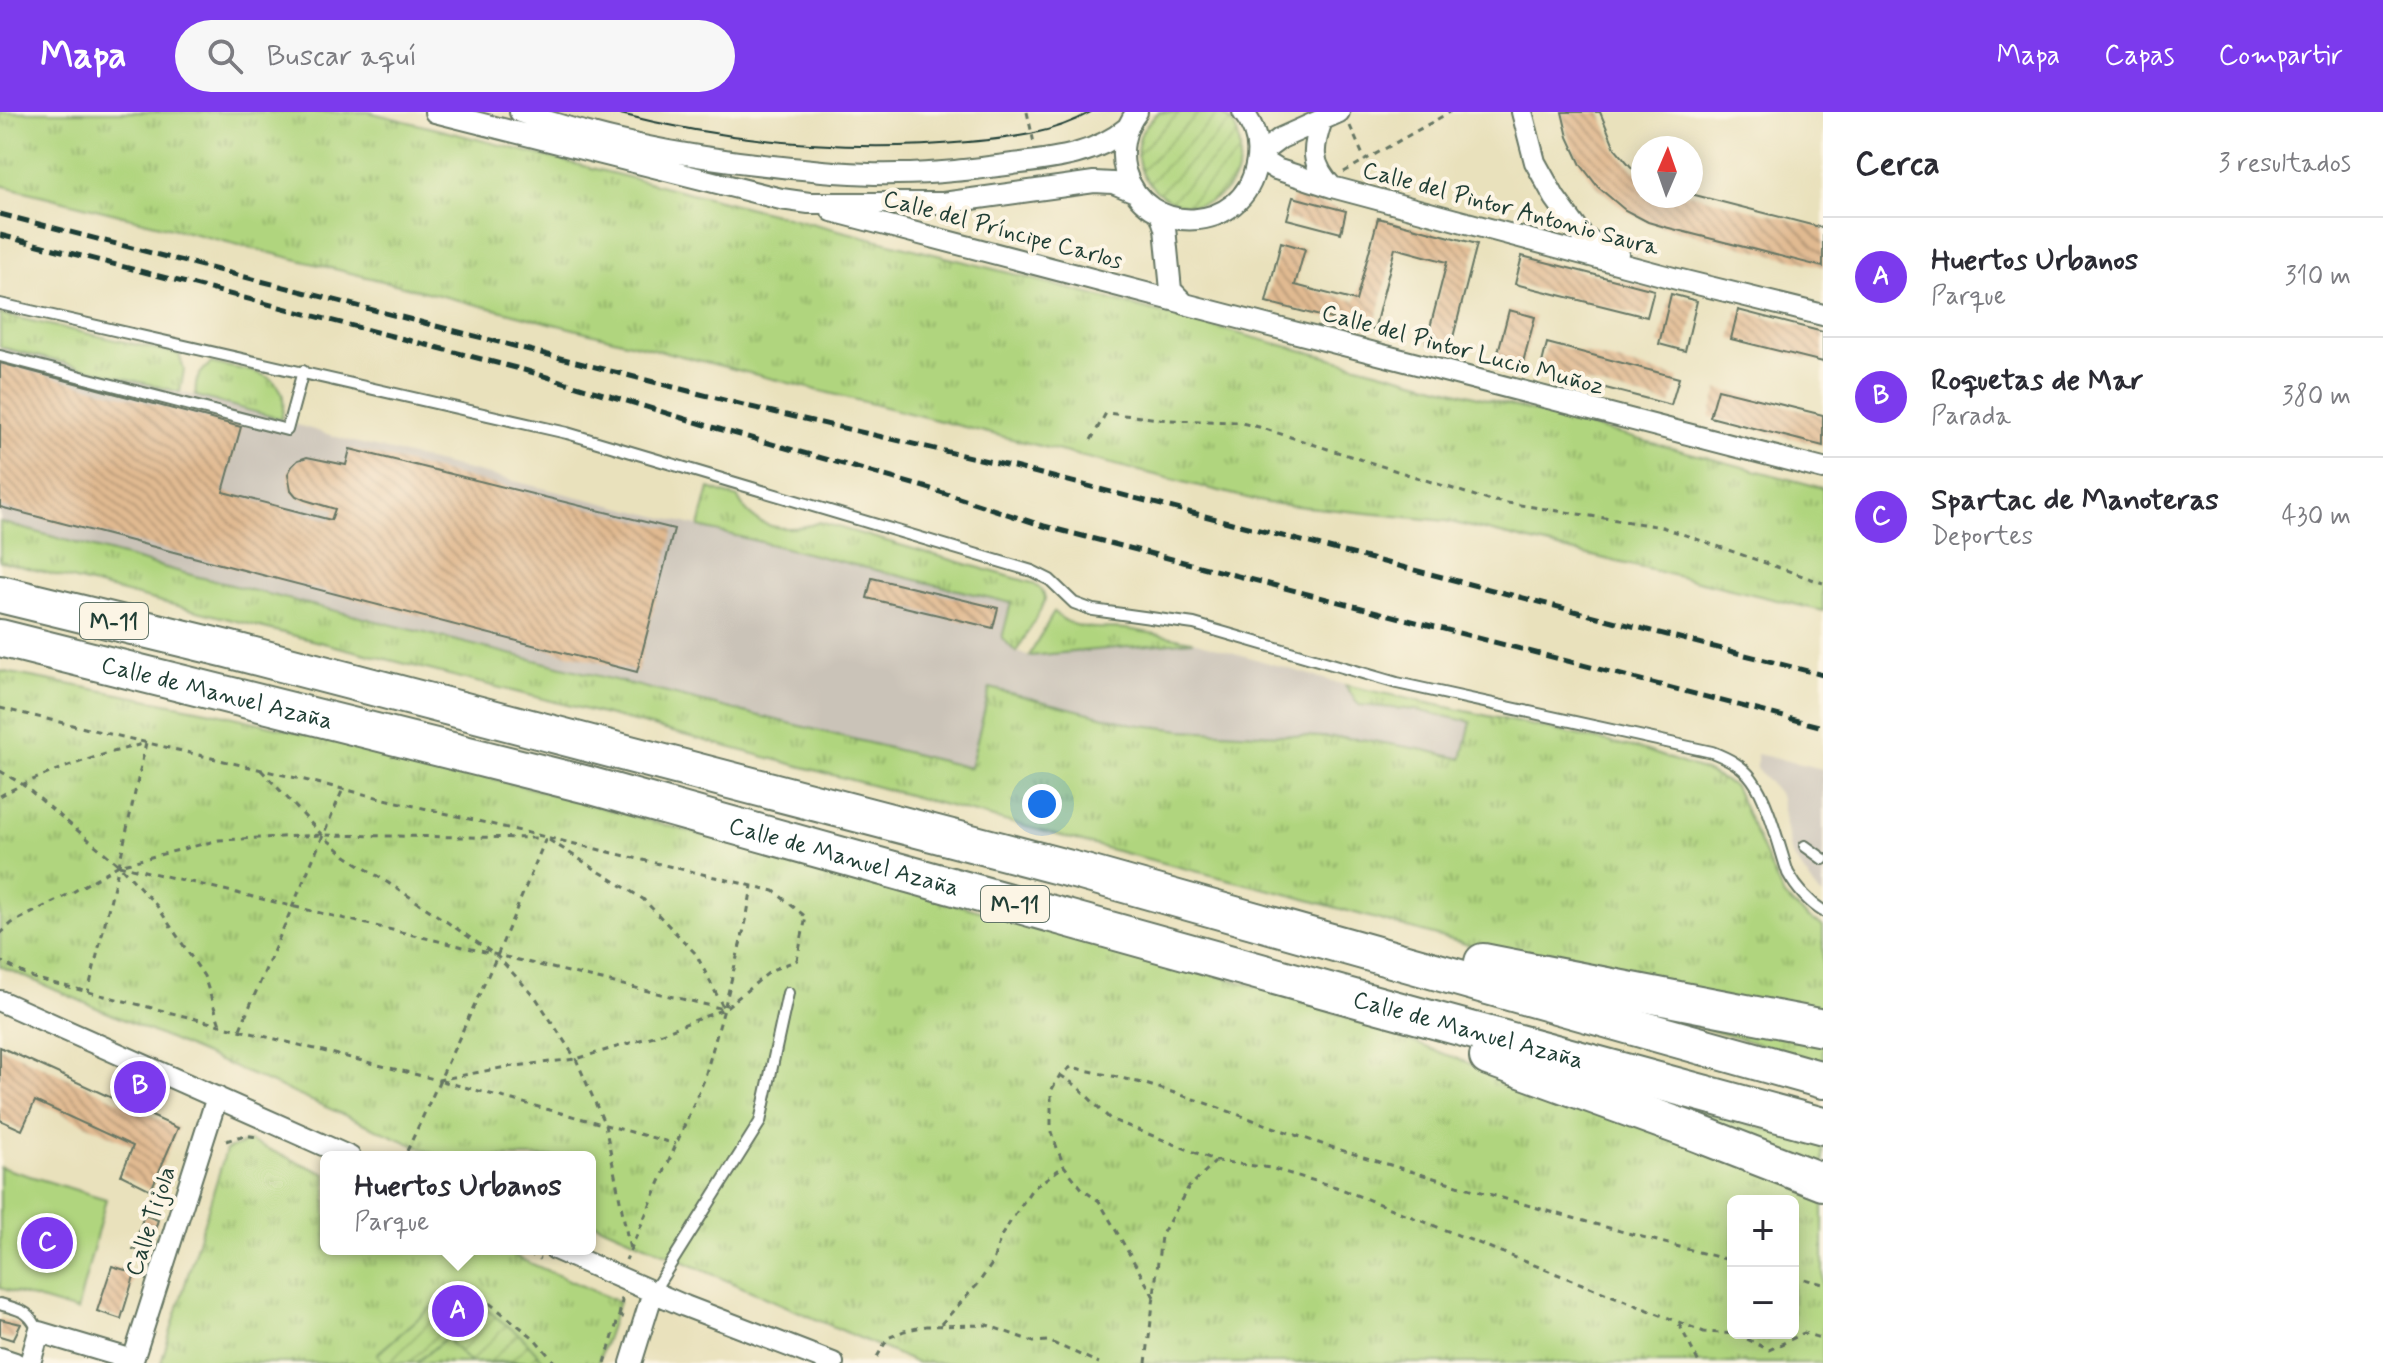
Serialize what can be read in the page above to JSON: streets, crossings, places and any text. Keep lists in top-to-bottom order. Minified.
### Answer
{"streets":{"highway":["M-11","Calle de Manuel Azaña"],"street":["Calle del Pintor Antonio Saura","Calle del Príncipe Carlos","Calle del Pintor Lucio Muñoz","Calle Tijola"]},"crossings":[["Calle del Príncipe Carlos","Calle del Pintor Lucio Muñoz"]],"north":"top","page":{"header":"Mapa","search":"Buscar aquí","nav":["Mapa","Capas","Compartir"],"heading":["Cerca","3 resultados"],"list":[{"mark":"A","name":"Huertos Urbanos","note":"Parque","value":"310 m"},{"mark":"B","name":"Roquetas de Mar","note":"Parada","value":"380 m"},{"mark":"C","name":"Spartac de Manoteras","note":"Deportes","value":"430 m"}],"pins":["B","C","A"],"popup":["Huertos Urbanos","Parque"],"map_buttons":["+","−"]}}
